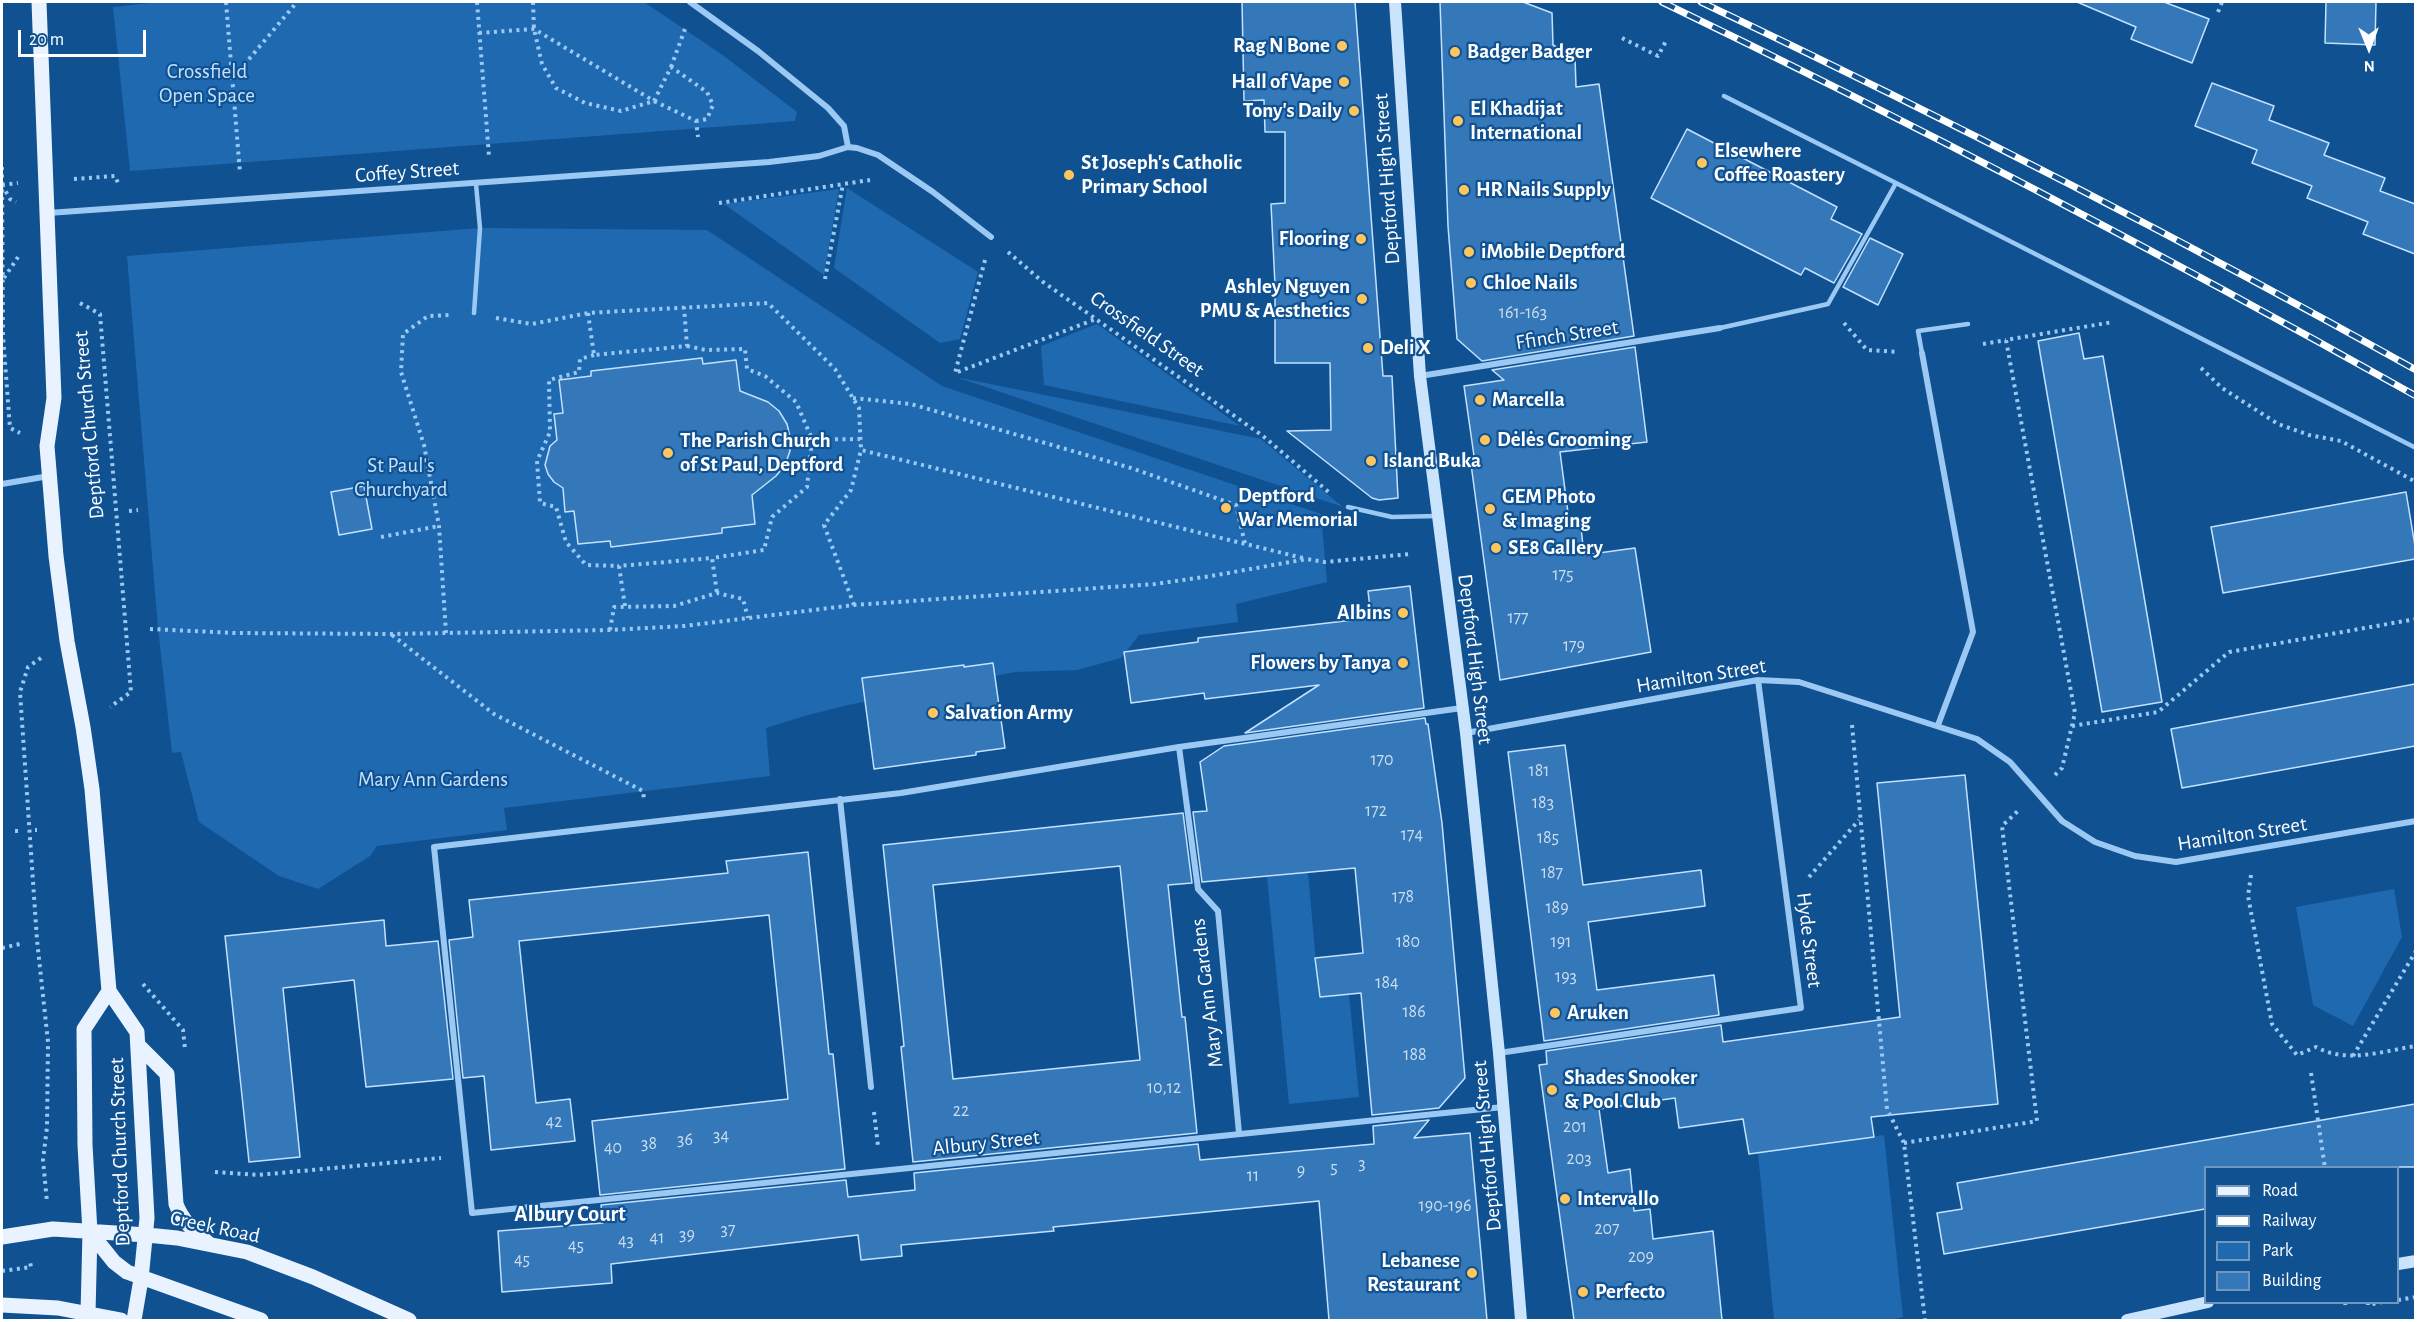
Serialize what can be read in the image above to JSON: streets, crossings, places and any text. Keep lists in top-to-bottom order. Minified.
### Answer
{"streets":{"main road":["Deptford Church Street","Creek Road"],"street":["Coffey Street","Deptford High Street","Ffinch Street","Hamilton Street","Hyde Street","Mary Ann Gardens","Albury Street"],"path":["Crossfield Street"]},"crossings":[["Deptford High Street","Ffinch Street"],["Deptford High Street","Hamilton Street"],["Deptford High Street","Hyde Street"],["Deptford High Street","Albury Street"],["Deptford Church Street","Creek Road"],["Hamilton Street","Hyde Street"],["Mary Ann Gardens","Albury Street"]],"districts":["Albury Court"],"parks":["Crossfield Open Space","St Paul's Churchyard","Mary Ann Gardens"],"places":["Rag N Bone","Badger Badger","Hall of Vape","Tony's Daily","El Khadijat International","Elsewhere Coffee Roastery","St Joseph's Catholic Primary School","HR Nails Supply","Flooring","iMobile Deptford","Chloe Nails","Ashley Nguyen PMU & Aesthetics","Deli X","Marcella","Dėlės Grooming","The Parish Church of St Paul, Deptford","Island Buka","Deptford War Memorial","GEM Photo & Imaging","SE8 Gallery","Albins","Flowers by Tanya","Salvation Army","Aruken","Shades Snooker & Pool Club","Intervallo","Lebanese Restaurant","Perfecto"],"house_numbers":["161-163","175","177","179","170","181","183","172","174","185","187","178","189","180","191","193","184","186","188","10,12","22","42","201","34","36","38","40","203","3","5","9","11","190-196","207","37","39","41","43","45","209","45"],"legend":["Road","Railway","Park","Building"],"scale_bar":"20 m","north":"bottom"}
